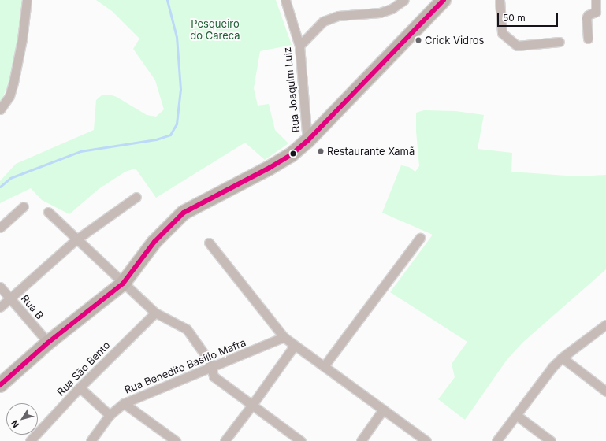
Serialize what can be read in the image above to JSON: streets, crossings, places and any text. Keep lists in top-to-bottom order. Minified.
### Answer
{"streets":{"street":["Rua Joaquim Luiz","Rua B","Rua Benedito Basílio Mafra","Rua São Bento"]},"parks":["Pesqueiro do Careca"],"places":["Crick Vidros","Restaurante Xamã"],"scale_bar":"50 m","north":"bottom left"}
